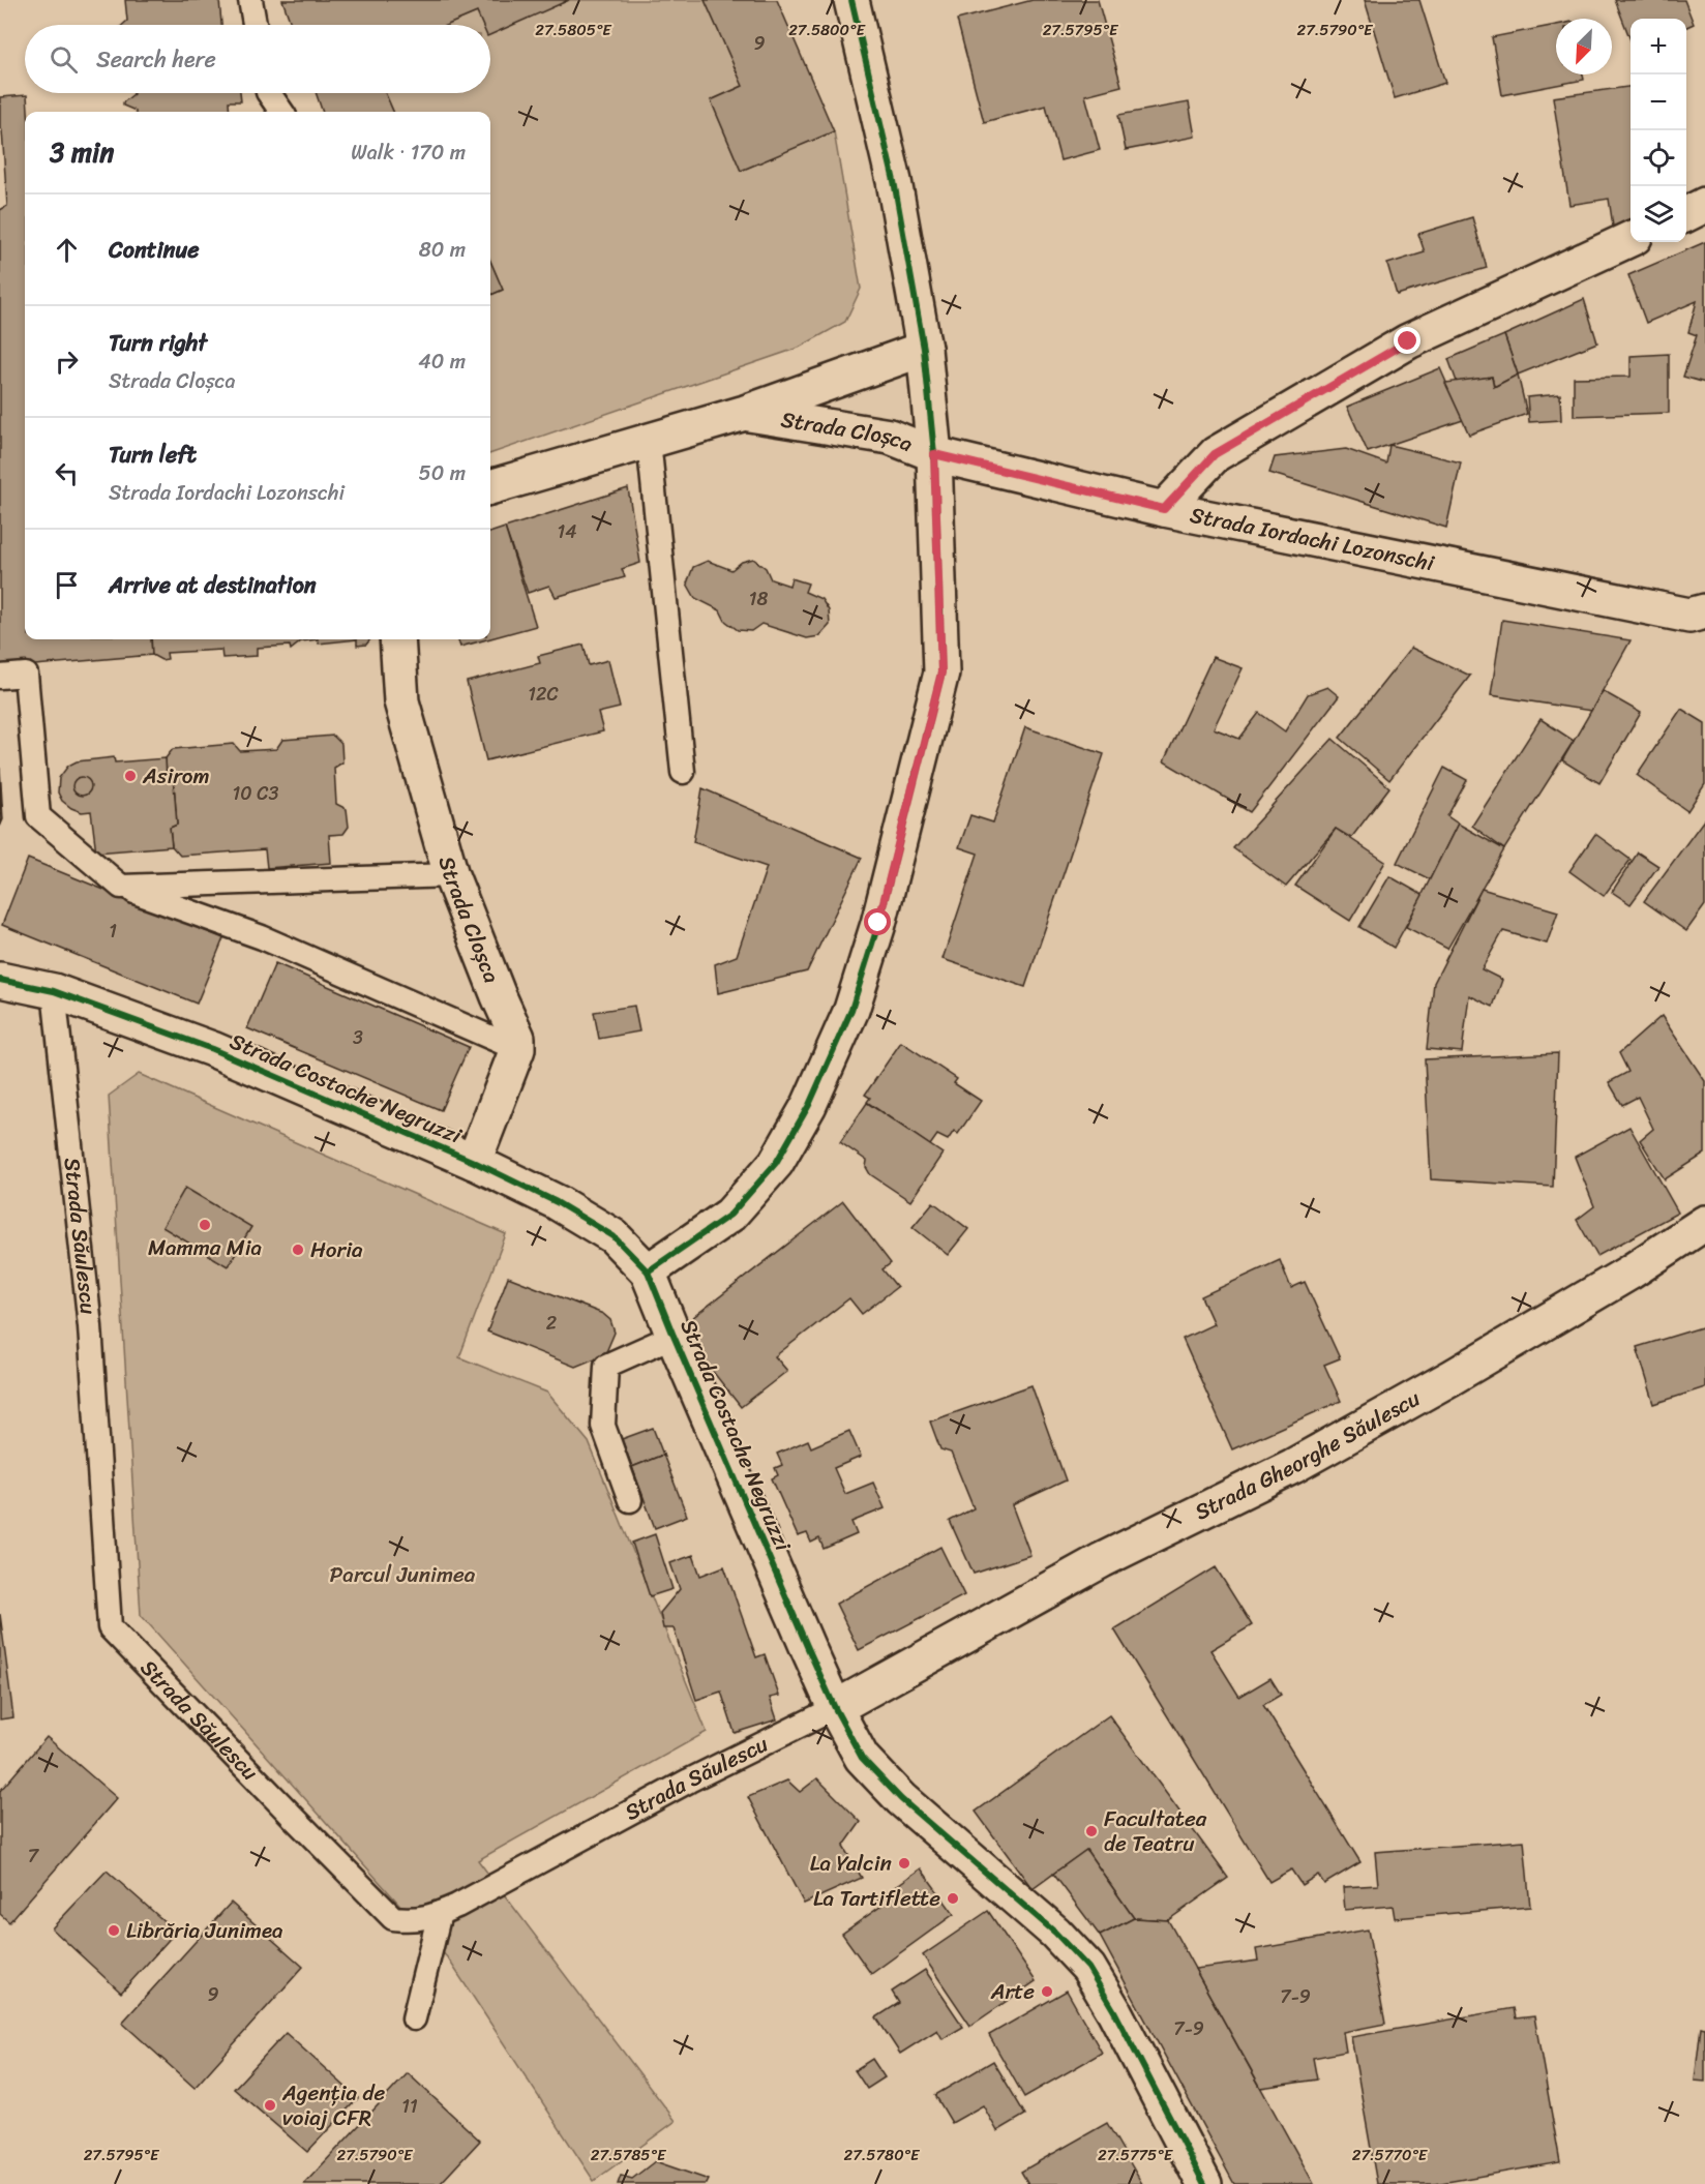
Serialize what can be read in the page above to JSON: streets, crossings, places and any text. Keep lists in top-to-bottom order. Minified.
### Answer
{"streets":{"street":["Strada Cloșca","Strada Iordachi Lozonschi","Strada Costache Negruzzi","Strada Gheorghe Săulescu"],"lane":["Strada Săulescu"]},"crossings":[["Strada Cloșca","Strada Iordachi Lozonschi"],["Strada Costache Negruzzi","Strada Săulescu"],["Strada Costache Negruzzi","Strada Gheorghe Săulescu"],["Strada Săulescu","Strada Gheorghe Săulescu"]],"parks":["Parcul Junimea"],"places":["Asirom","Mamma Mia","Horia","Facultatea de Teatru","La Yalcin","La Tartiflette","Librăria Junimea","Arte","Agenția de voiaj CFR"],"house_numbers":["9","14","18","12C","10 C3","1","3","2","7","9","7-9","7-9","11"],"north":"bottom left","page":{"map_buttons":["+","−"],"search":"Search here","heading":["3 min","Walk · 170 m"],"list":[["Continue","80 m"],["Turn right","Strada Cloșca","40 m"],["Turn left","Strada Iordachi Lozonschi","50 m"],"Arrive at destination"]},"coordinates":["27.5805°E","27.5795°E","27.5790°E","27.5800°E","27.5785°E","27.5780°E","27.5775°E","27.5770°E"]}
